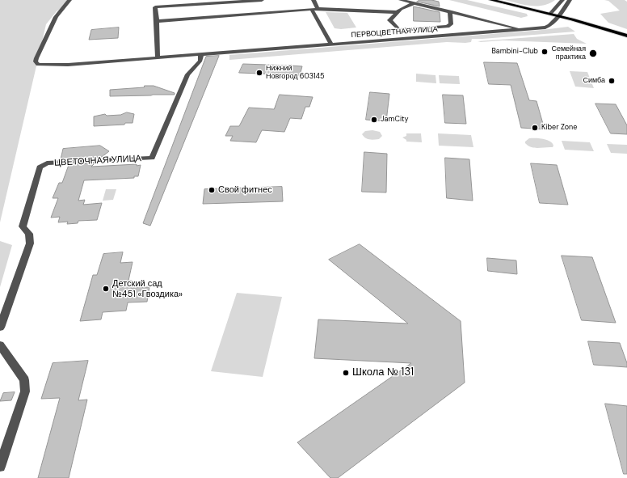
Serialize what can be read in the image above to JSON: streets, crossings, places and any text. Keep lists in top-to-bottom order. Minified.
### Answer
{"streets":{"street":["ПЕРВОЦВЕТНАЯ УЛИЦА","ЦВЕТОЧНАЯ УЛИЦА"]},"crossings":[["ПЕРВОЦВЕТНАЯ УЛИЦА","ЦВЕТОЧНАЯ УЛИЦА"]],"places":["Bambini-Club","Семейная практика","Нижний Новгород 603145","Симба","JamCity","Kiber Zone","Свой фитнес","Детский сад №451 «Гвоздика»","Школа № 131"]}
